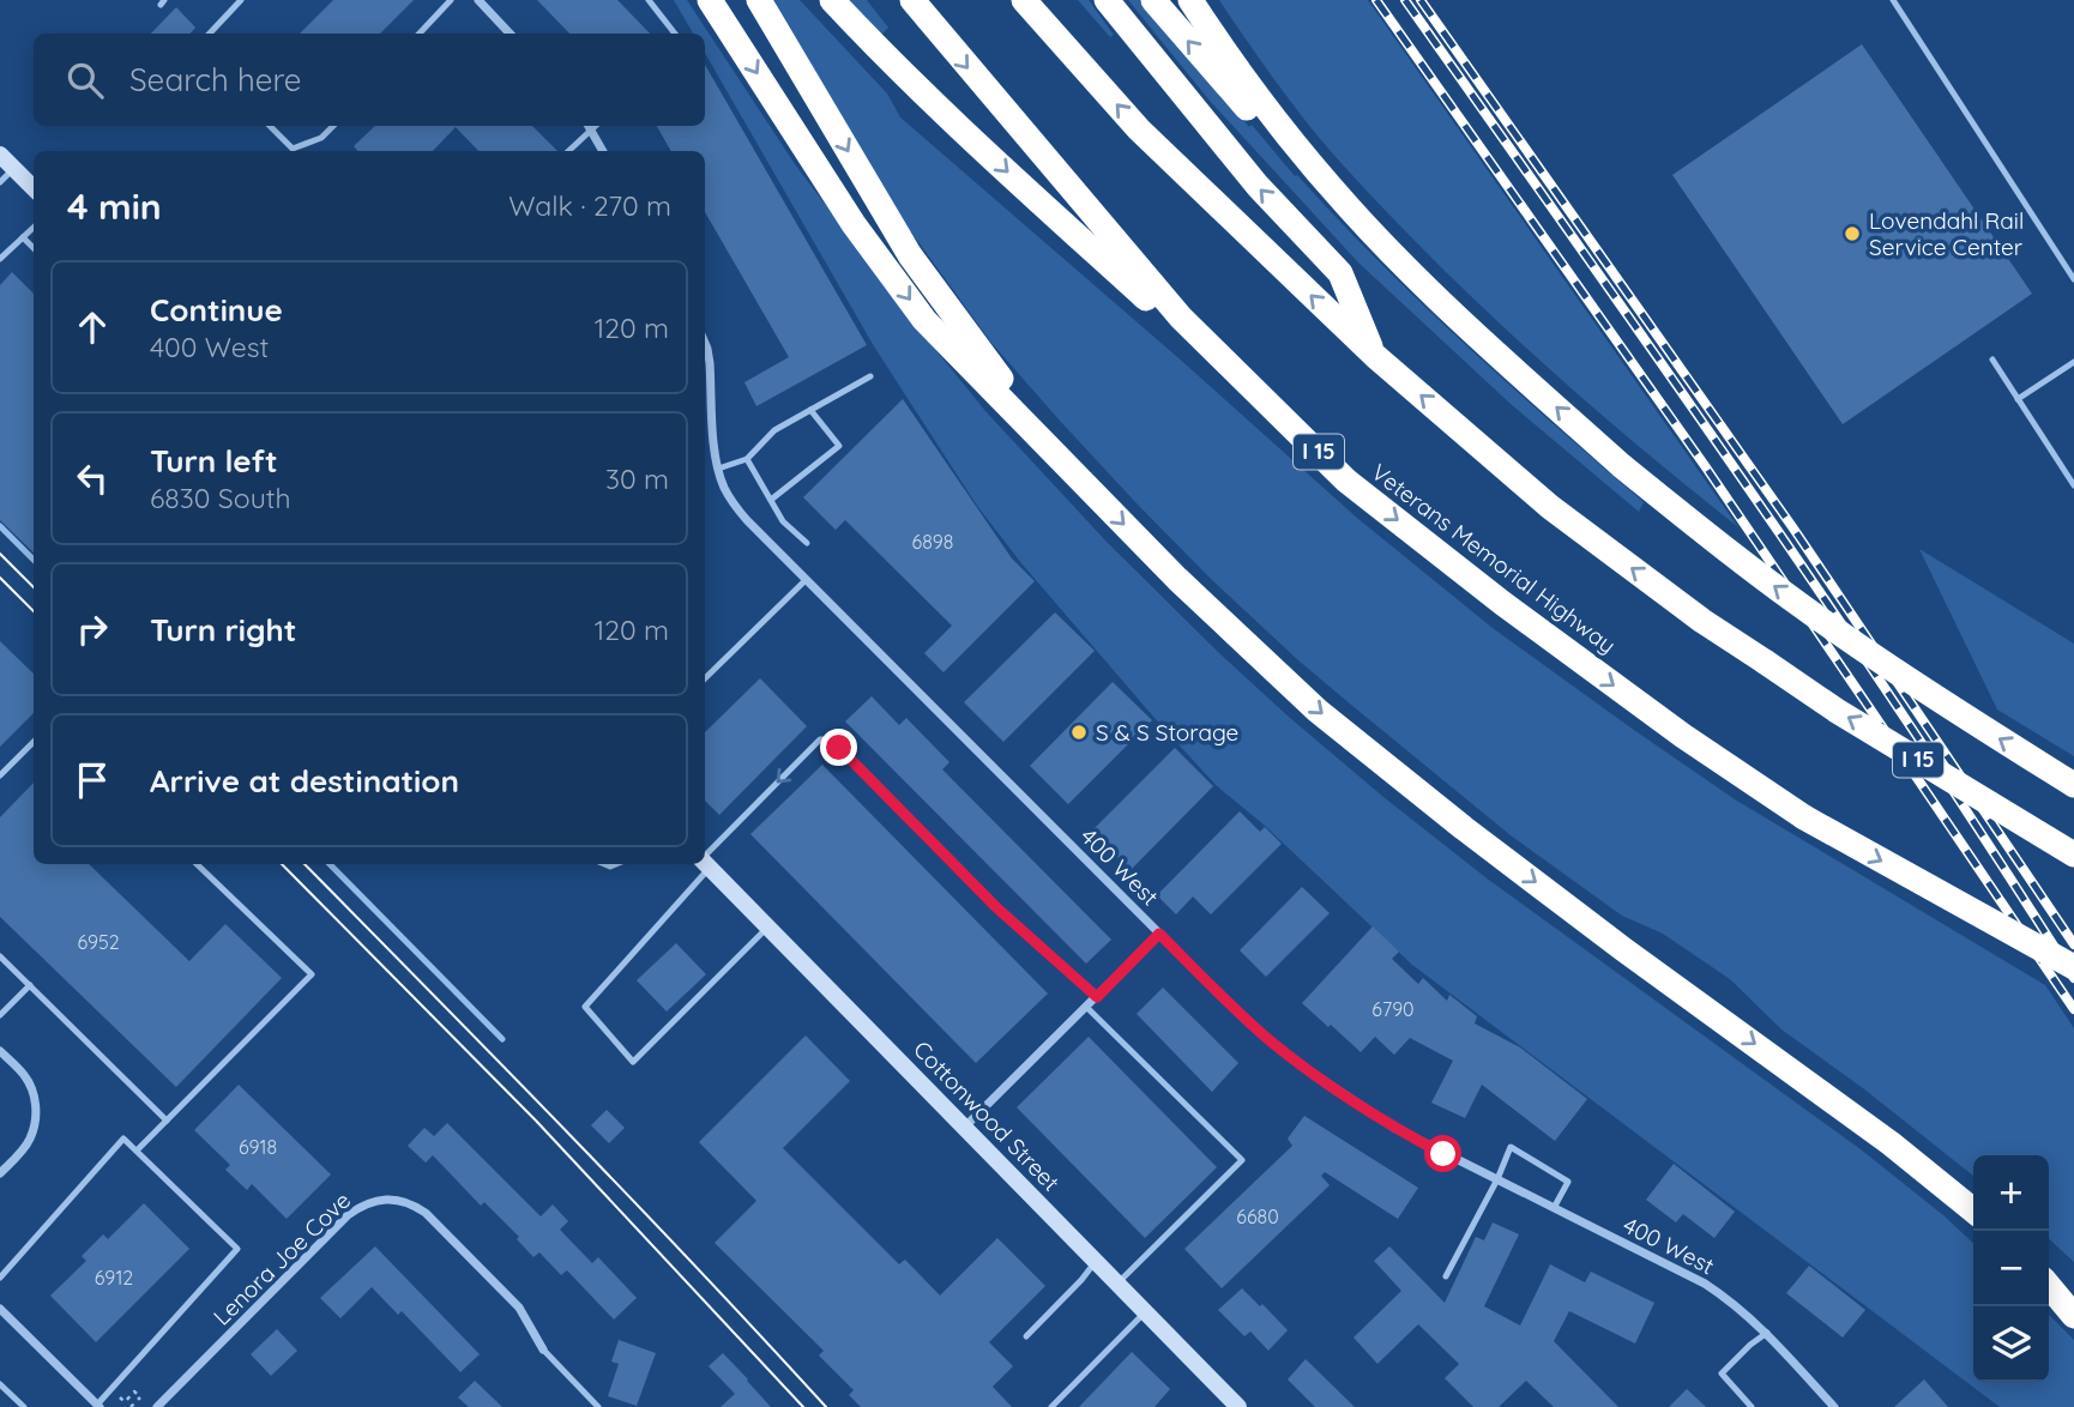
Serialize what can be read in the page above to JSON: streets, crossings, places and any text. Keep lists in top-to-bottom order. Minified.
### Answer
{"streets":{"highway":["I 15","Veterans Memorial Highway"],"street":["400 West","Cottonwood Street","Lenora Joe Cove"]},"places":["Lovendahl Rail Service Center","S & S Storage"],"house_numbers":["6898","6952","6790","6918","6680","6912"],"page":{"search":"Search here","heading":["4 min","Walk · 270 m"],"list":[["Continue","400 West","120 m"],["Turn left","6830 South","30 m"],["Turn right","120 m"],"Arrive at destination"],"map_buttons":["+","−"]}}
